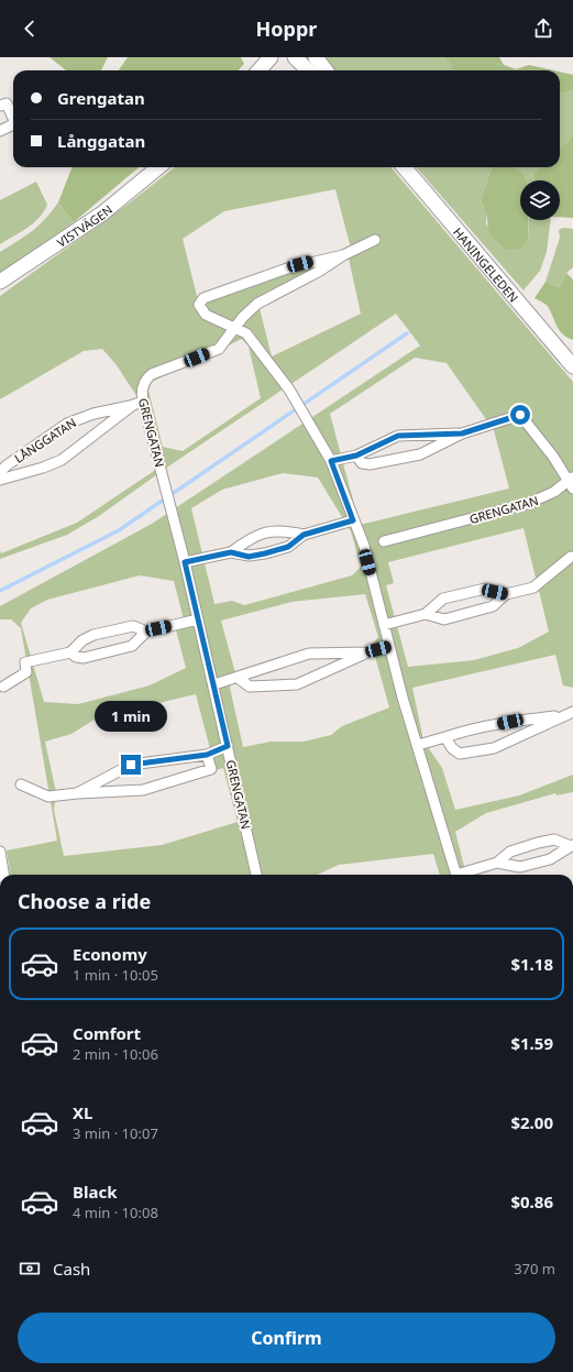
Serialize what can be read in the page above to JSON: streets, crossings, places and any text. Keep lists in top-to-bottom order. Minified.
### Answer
{"streets":{"main road":["VISTVÄGEN","HANINGELEDEN"],"street":["GRENGATAN","LÅNGGATAN"]},"crossings":[["GRENGATAN","LÅNGGATAN"]],"page":{"header":"Hoppr","banner":["Grengatan","Långgatan"],"bubble":"1 min","heading":"Choose a ride","list":[{"name":"Economy","note":"1 min · 10:05","value":"$1.18"},{"name":"Comfort","note":"2 min · 10:06","value":"$1.59"},{"name":"XL","note":"3 min · 10:07","value":"$2.00"},{"name":"Black","note":"4 min · 10:08","value":"$0.86"}],"pay":["Cash","370 m"],"buttons":"Confirm"}}
